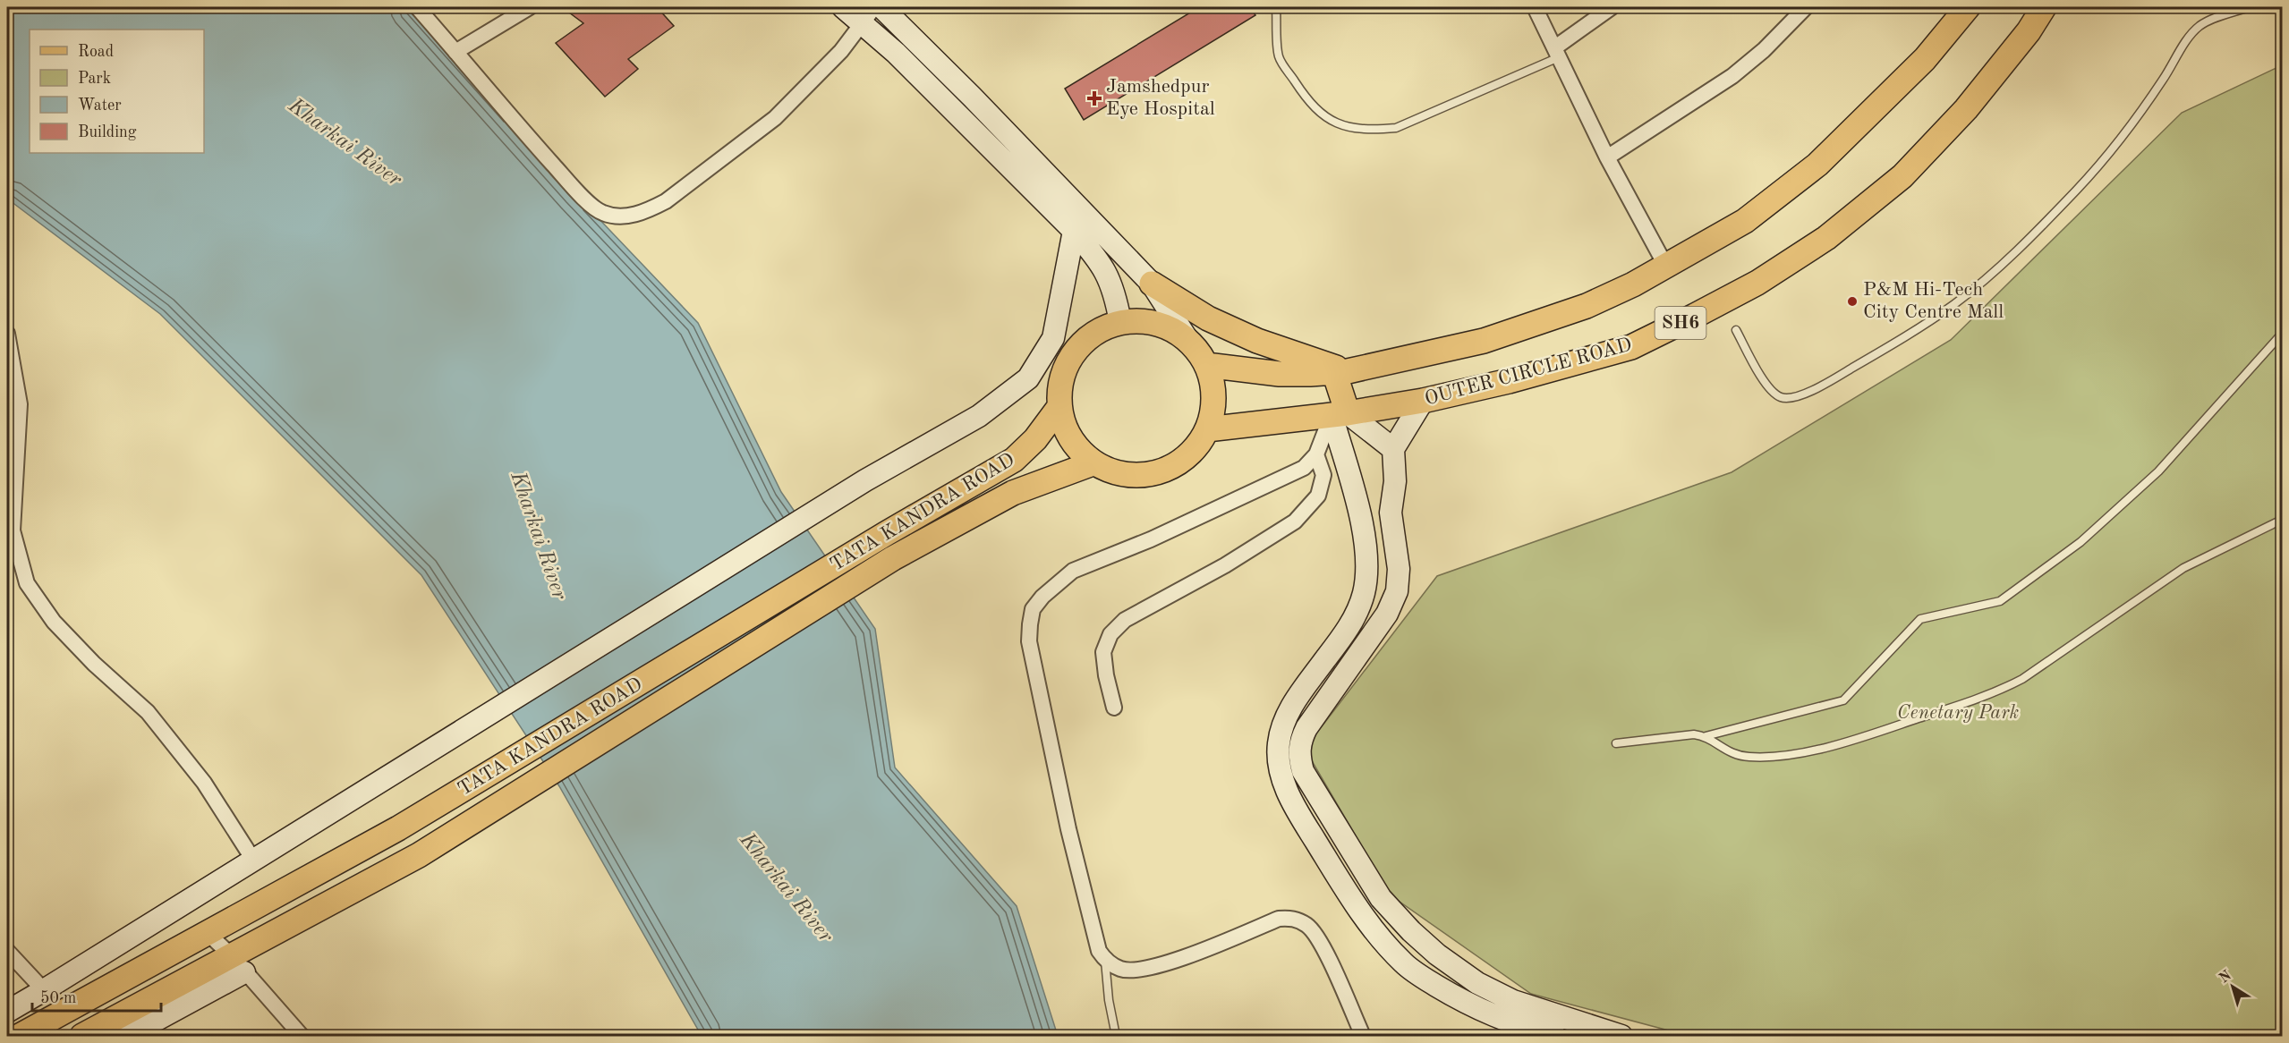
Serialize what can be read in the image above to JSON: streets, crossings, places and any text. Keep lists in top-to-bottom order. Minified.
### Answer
{"streets":{"main road":["SH6","OUTER CIRCLE ROAD","TATA KANDRA ROAD"]},"crossings":[["SH6","OUTER CIRCLE ROAD"],["SH6","TATA KANDRA ROAD"],["OUTER CIRCLE ROAD","TATA KANDRA ROAD"]],"water":["Kharkai River"],"parks":["Cenetary Park"],"places":{"health":["Jamshedpur Eye Hospital"],"other":["P&M Hi-Tech City Centre Mall"]},"legend":["Road","Park","Water","Building"],"scale_bar":"50 m","north":"top left"}
